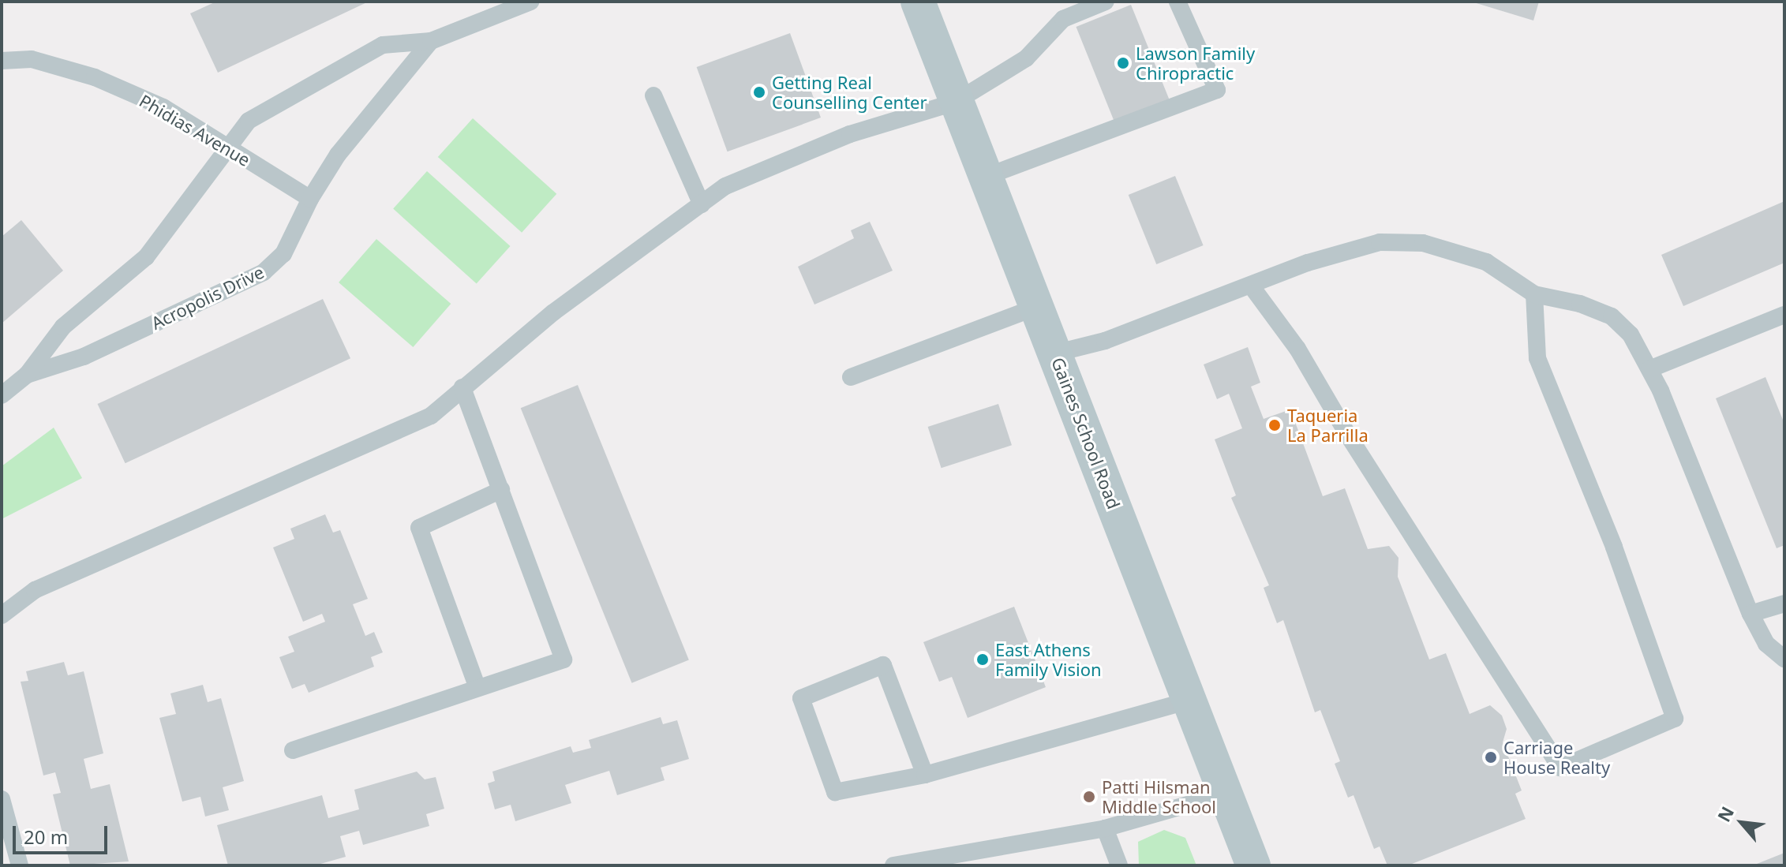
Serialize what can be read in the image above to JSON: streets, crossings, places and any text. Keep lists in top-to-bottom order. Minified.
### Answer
{"streets":{"main road":["Gaines School Road"],"lane":["Phidias Avenue","Acropolis Drive"]},"crossings":[["Phidias Avenue","Acropolis Drive"]],"places":["Lawson Family Chiropractic","Getting Real Counselling Center","Taqueria La Parrilla","East Athens Family Vision","Carriage House Realty","Patti Hilsman Middle School"],"scale_bar":"20 m","north":"top left"}
